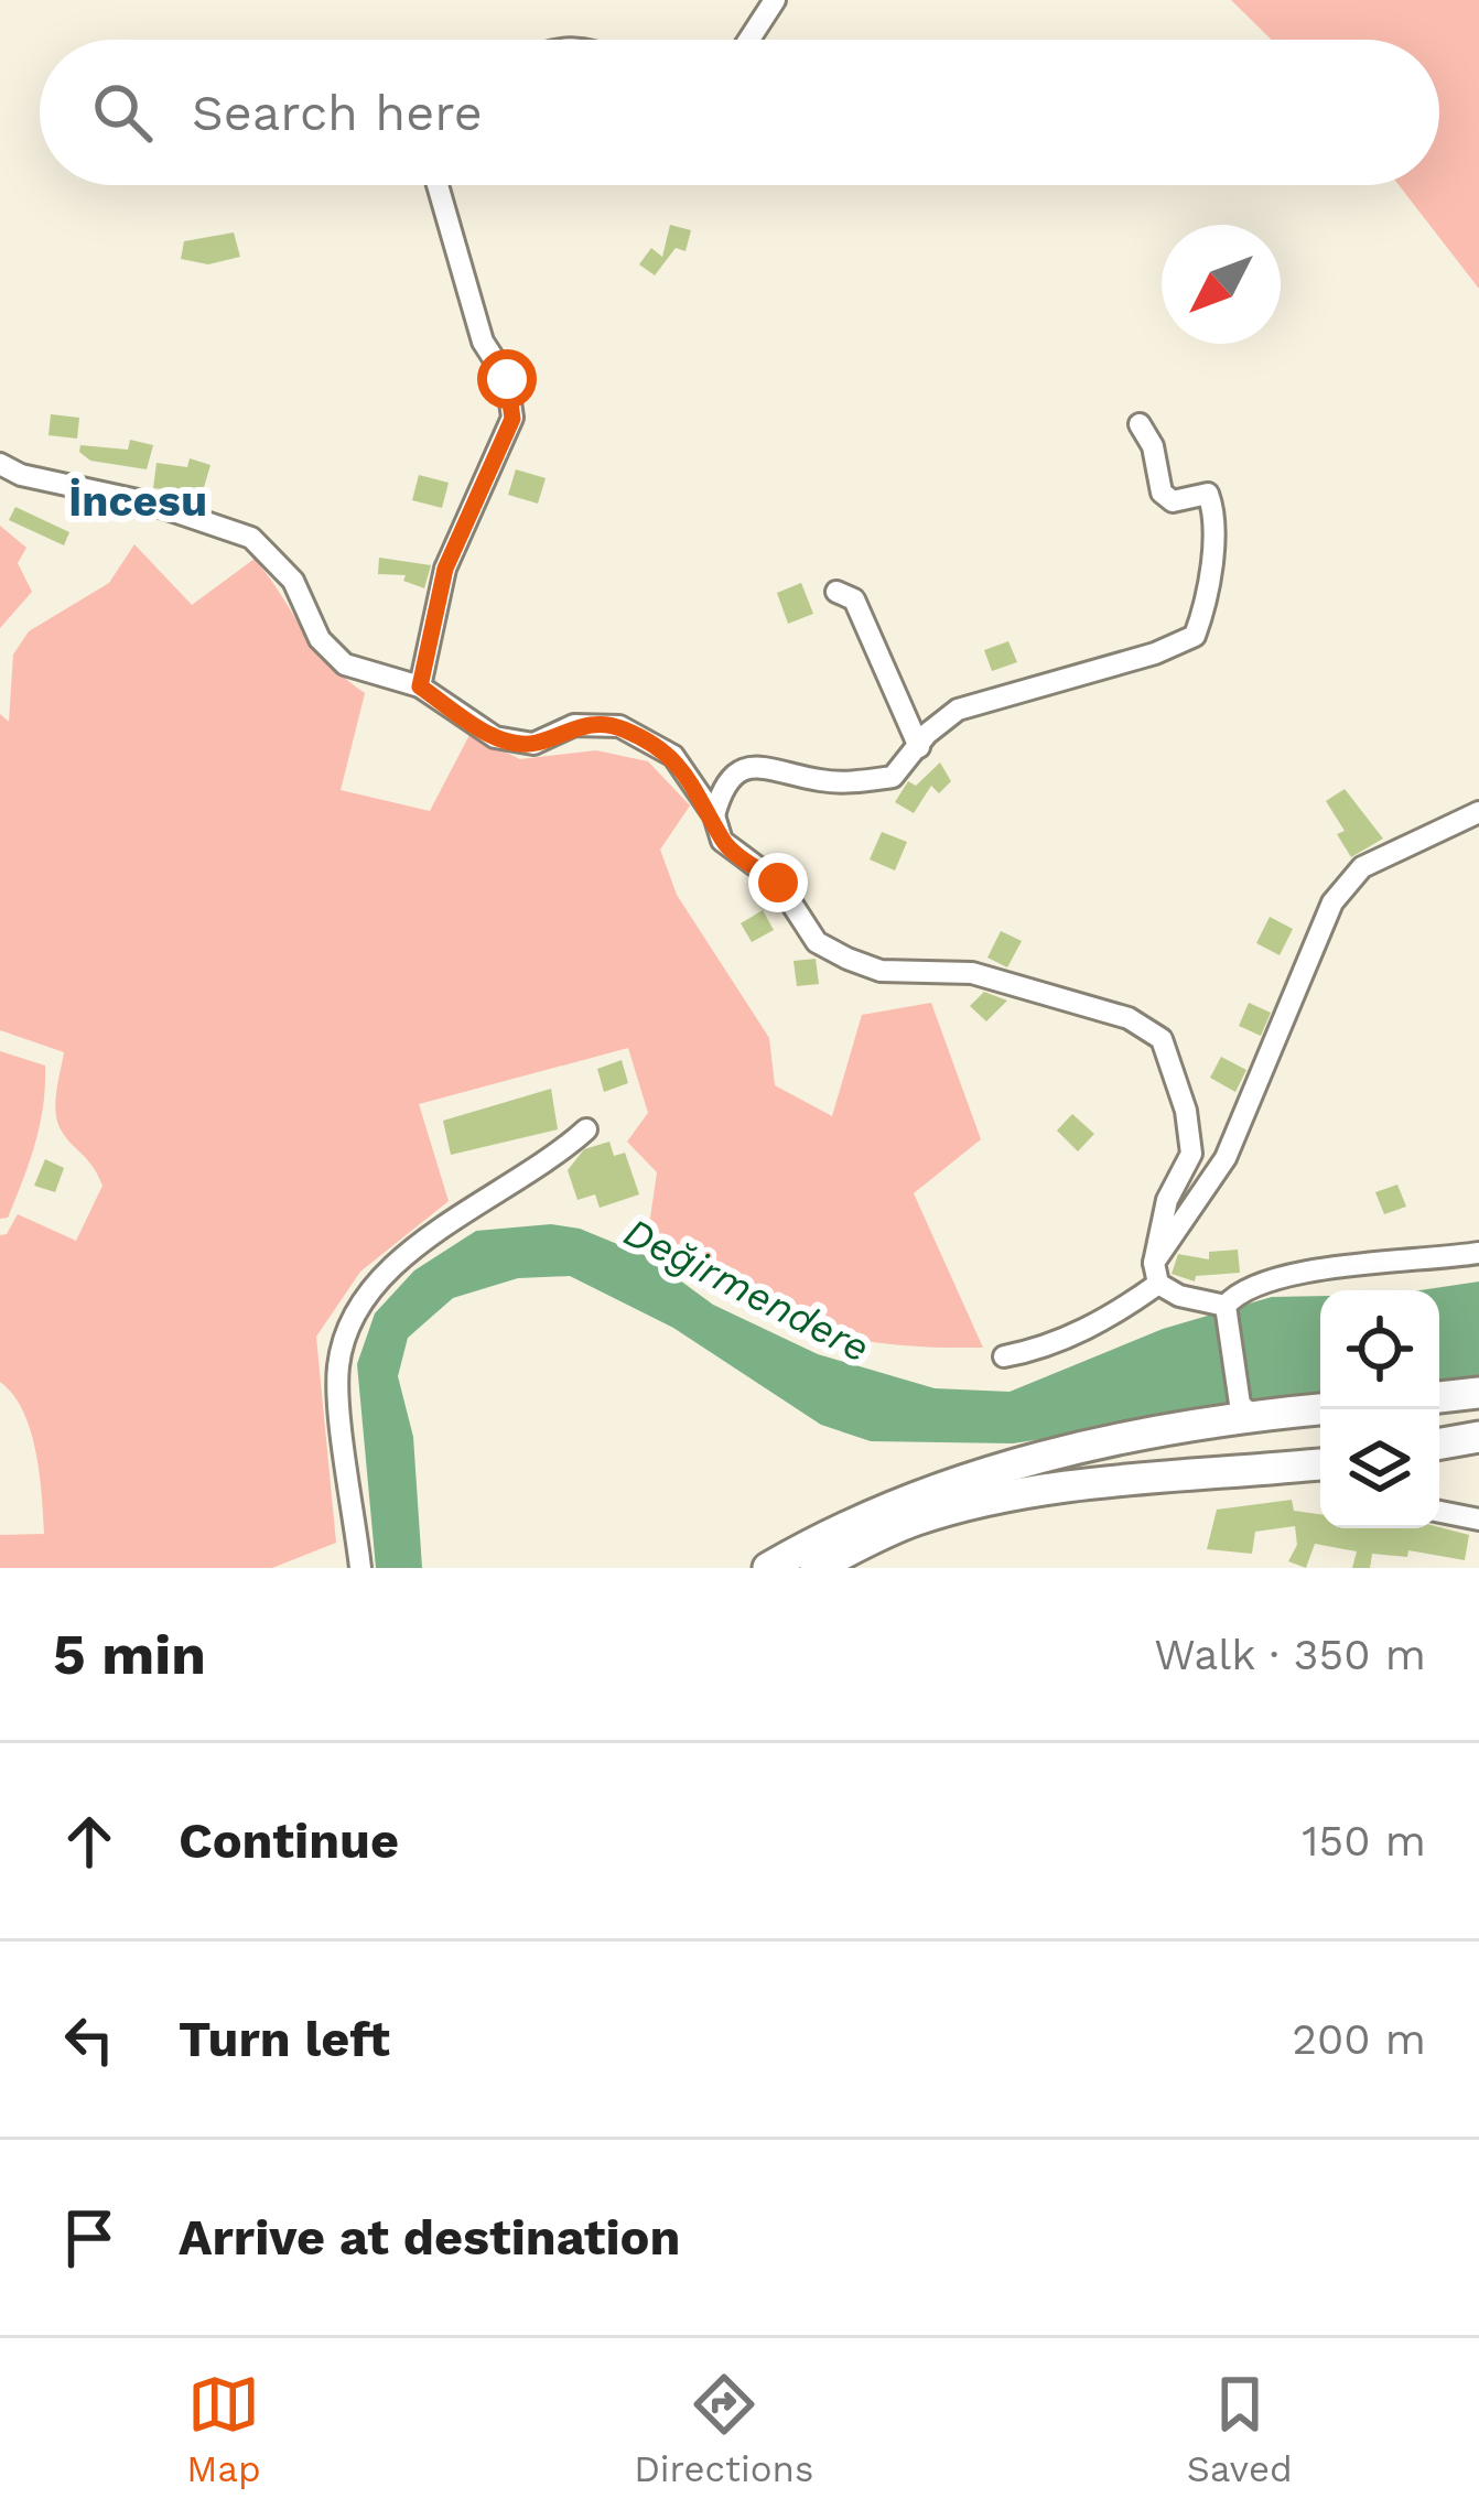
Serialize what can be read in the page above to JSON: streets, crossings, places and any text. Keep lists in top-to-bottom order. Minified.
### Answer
{"districts":["İncesu"],"water":["Değirmendere"],"north":"bottom left","page":{"search":"Search here","heading":["5 min","Walk · 350 m"],"list":[["Continue","150 m"],["Turn left","200 m"],"Arrive at destination"],"nav":["Map","Directions","Saved"]}}
